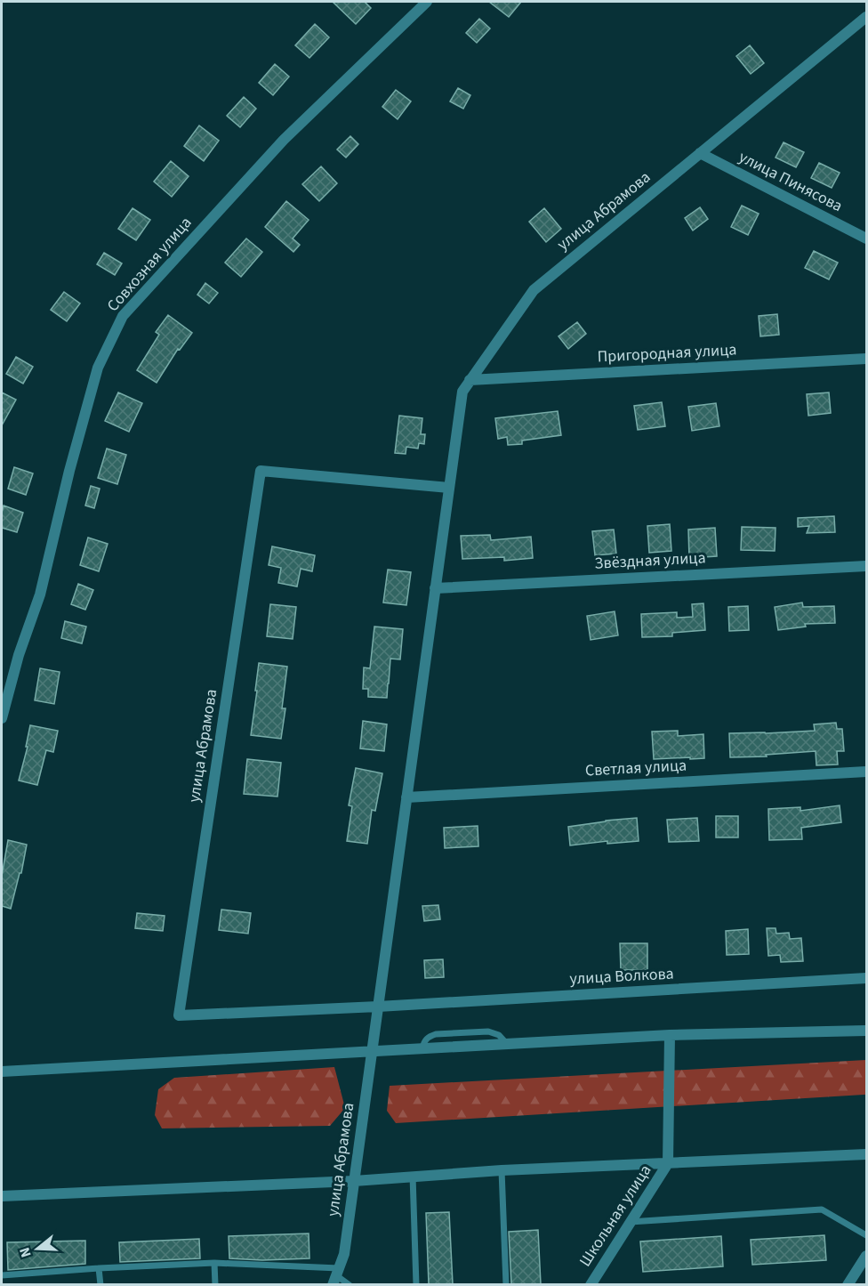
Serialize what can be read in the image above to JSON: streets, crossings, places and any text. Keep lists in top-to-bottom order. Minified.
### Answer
{"streets":{"street":["улица Пинясова","улица Абрамова","Совхозная улица","Пригородная улица","Звёздная улица","Светлая улица","улица Волкова","Школьная улица"]},"crossings":[["улица Пинясова","улица Абрамова"],["улица Абрамова","Пригородная улица"],["улица Абрамова","Звёздная улица"],["улица Абрамова","Светлая улица"],["улица Абрамова","улица Волкова"]],"north":"left"}
